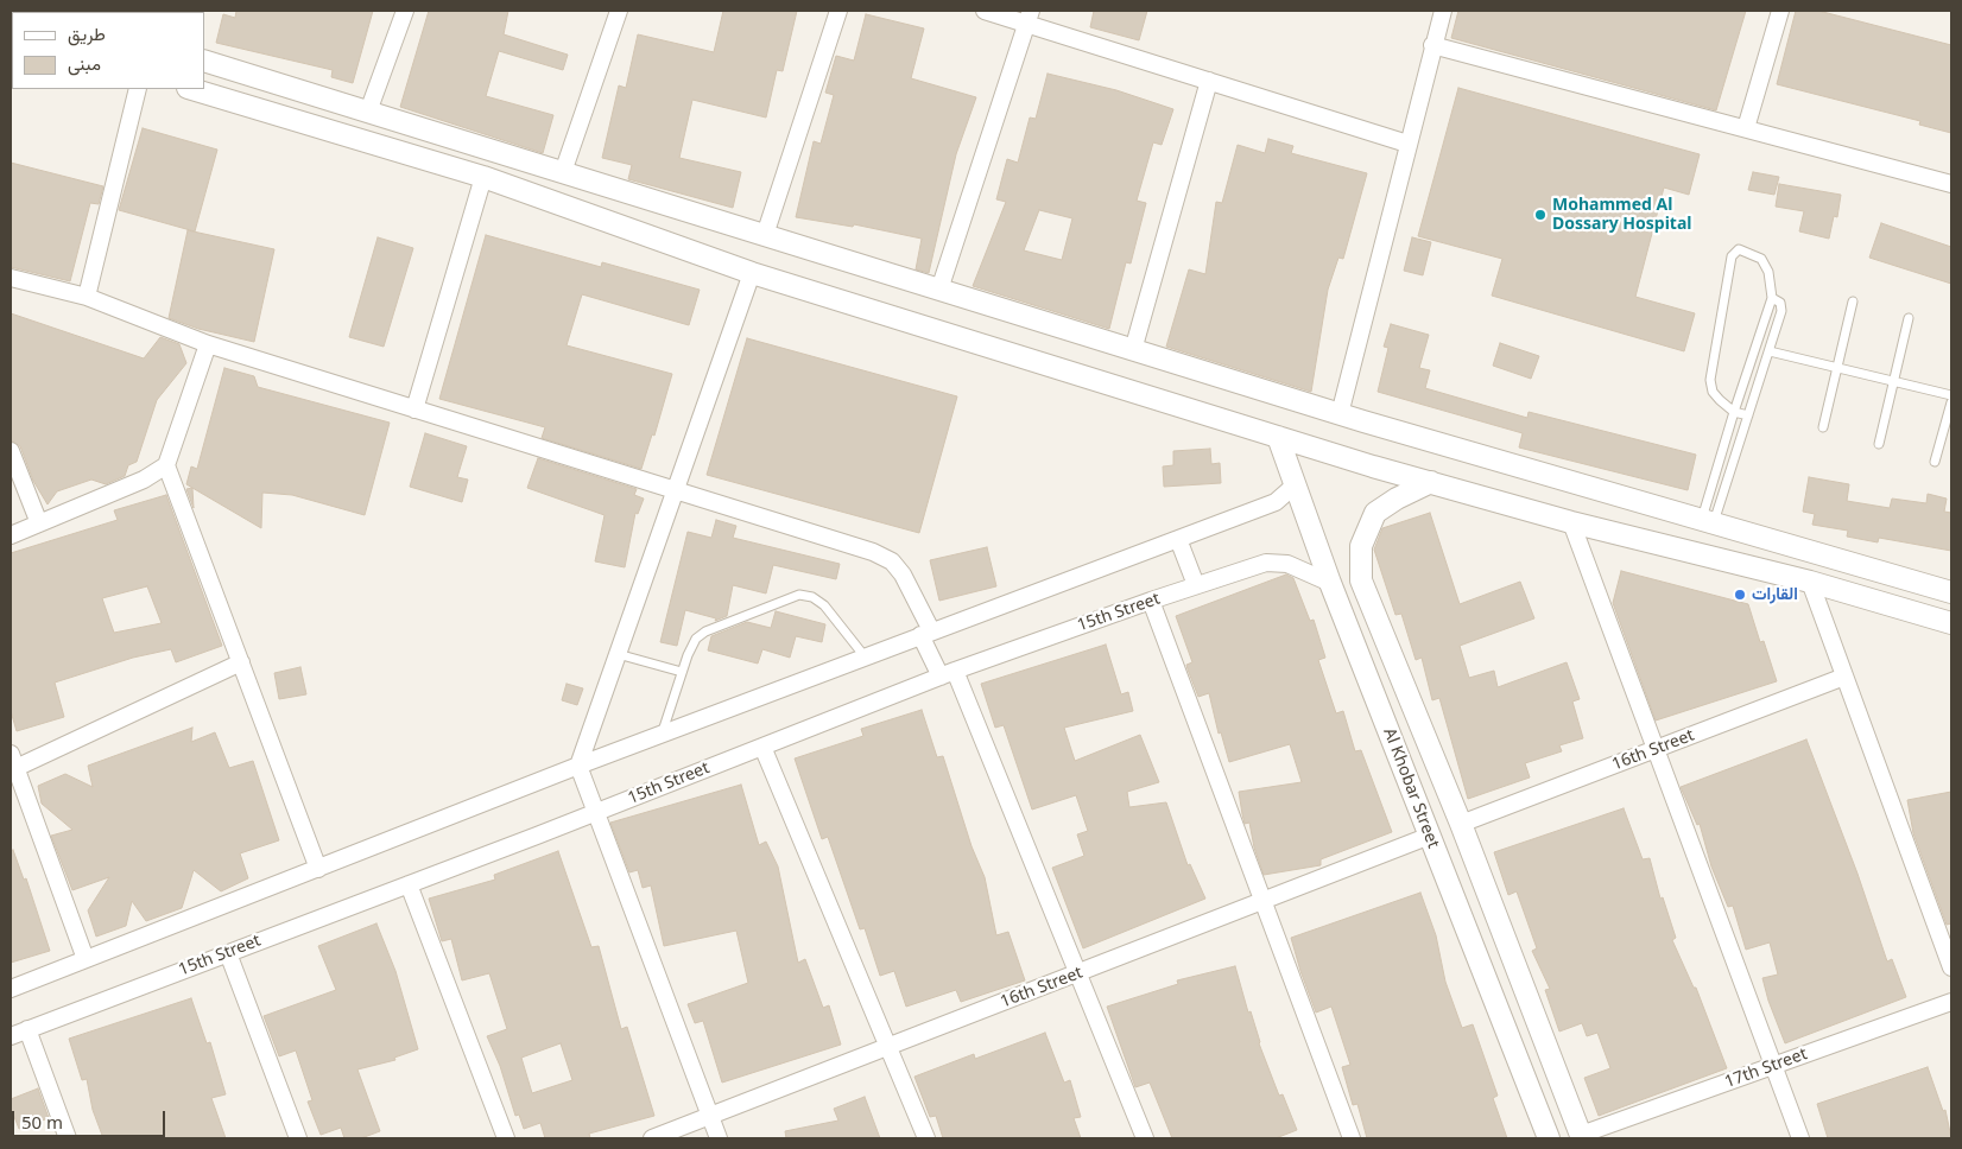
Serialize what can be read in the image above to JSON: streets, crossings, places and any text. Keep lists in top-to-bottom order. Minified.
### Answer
{"streets":{"street":["15th Street","16th Street","Al Khobar Street","17th Street"]},"crossings":[["15th Street","Al Khobar Street"],["16th Street","Al Khobar Street"],["Al Khobar Street","17th Street"]],"places":["Mohammed Al Dossary Hospital","القارات"],"legend":["طريق","مبنى"],"scale_bar":"50 m"}
